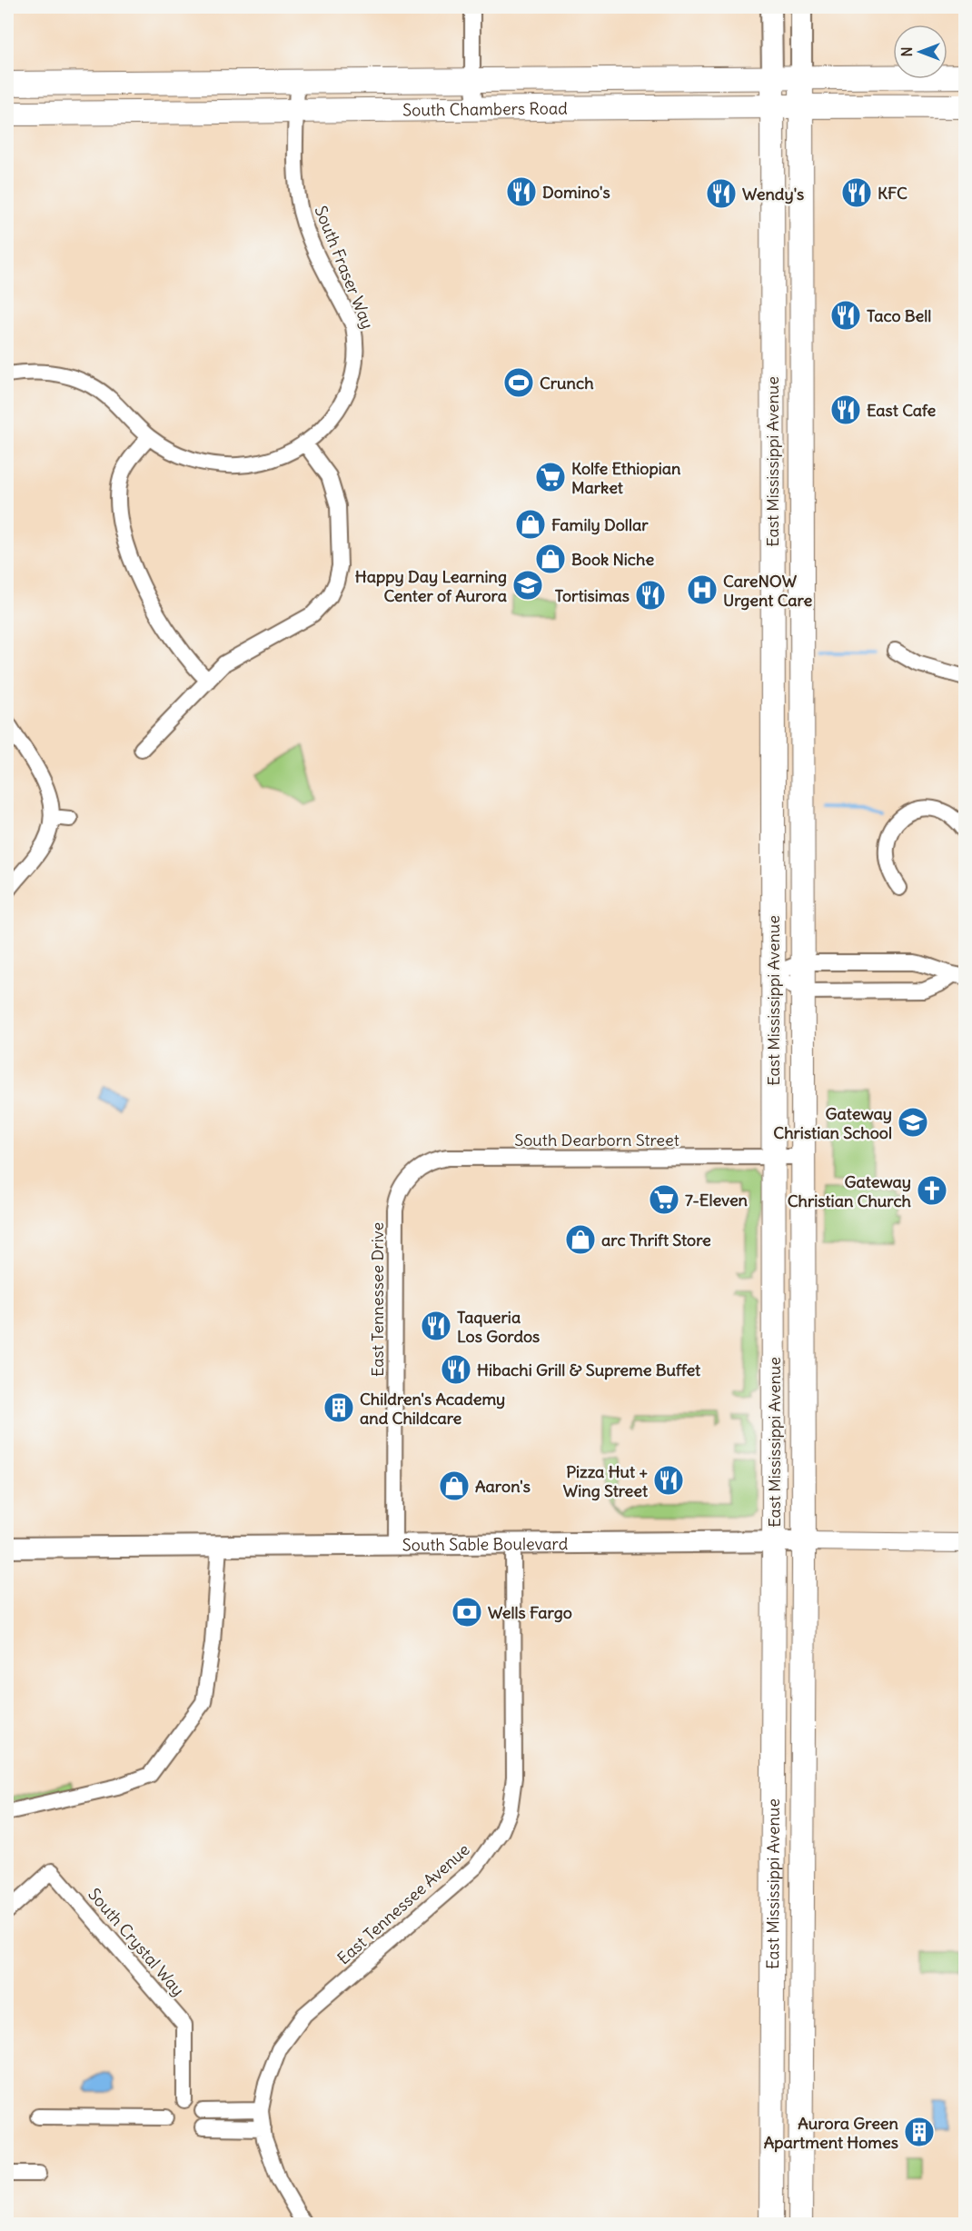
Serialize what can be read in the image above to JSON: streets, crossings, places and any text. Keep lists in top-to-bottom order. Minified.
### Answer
{"streets":{"main road":["South Chambers Road","East Mississippi Avenue","South Sable Boulevard"],"street":["South Fraser Way","South Dearborn Street","East Tennessee Drive","East Tennessee Avenue","South Crystal Way"]},"crossings":[["South Chambers Road","South Fraser Way"],["South Chambers Road","East Mississippi Avenue"],["East Mississippi Avenue","South Dearborn Street"],["East Mississippi Avenue","South Sable Boulevard"],["South Dearborn Street","East Tennessee Drive"],["East Tennessee Drive","South Sable Boulevard"],["South Sable Boulevard","East Tennessee Avenue"]],"places":{"restaurant":["Domino's","KFC","Wendy's","Taco Bell","East Cafe","Tortisimas","Taqueria Los Gordos","Hibachi Grill & Supreme Buffet","Pizza Hut + Wing Street"],"sports":["Crunch"],"supermarket":["Kolfe Ethiopian Market","7-Eleven"],"shop":["Family Dollar","Book Niche","arc Thrift Store","Aaron's"],"school or university":["Happy Day Learning Center of Aurora","Gateway Christian School"],"hospital":["CareNOW Urgent Care"],"church":["Gateway Christian Church"],"building":["Children's Academy and Childcare","Aurora Green Apartment Homes"],"bank":["Wells Fargo"]},"north":"left"}
